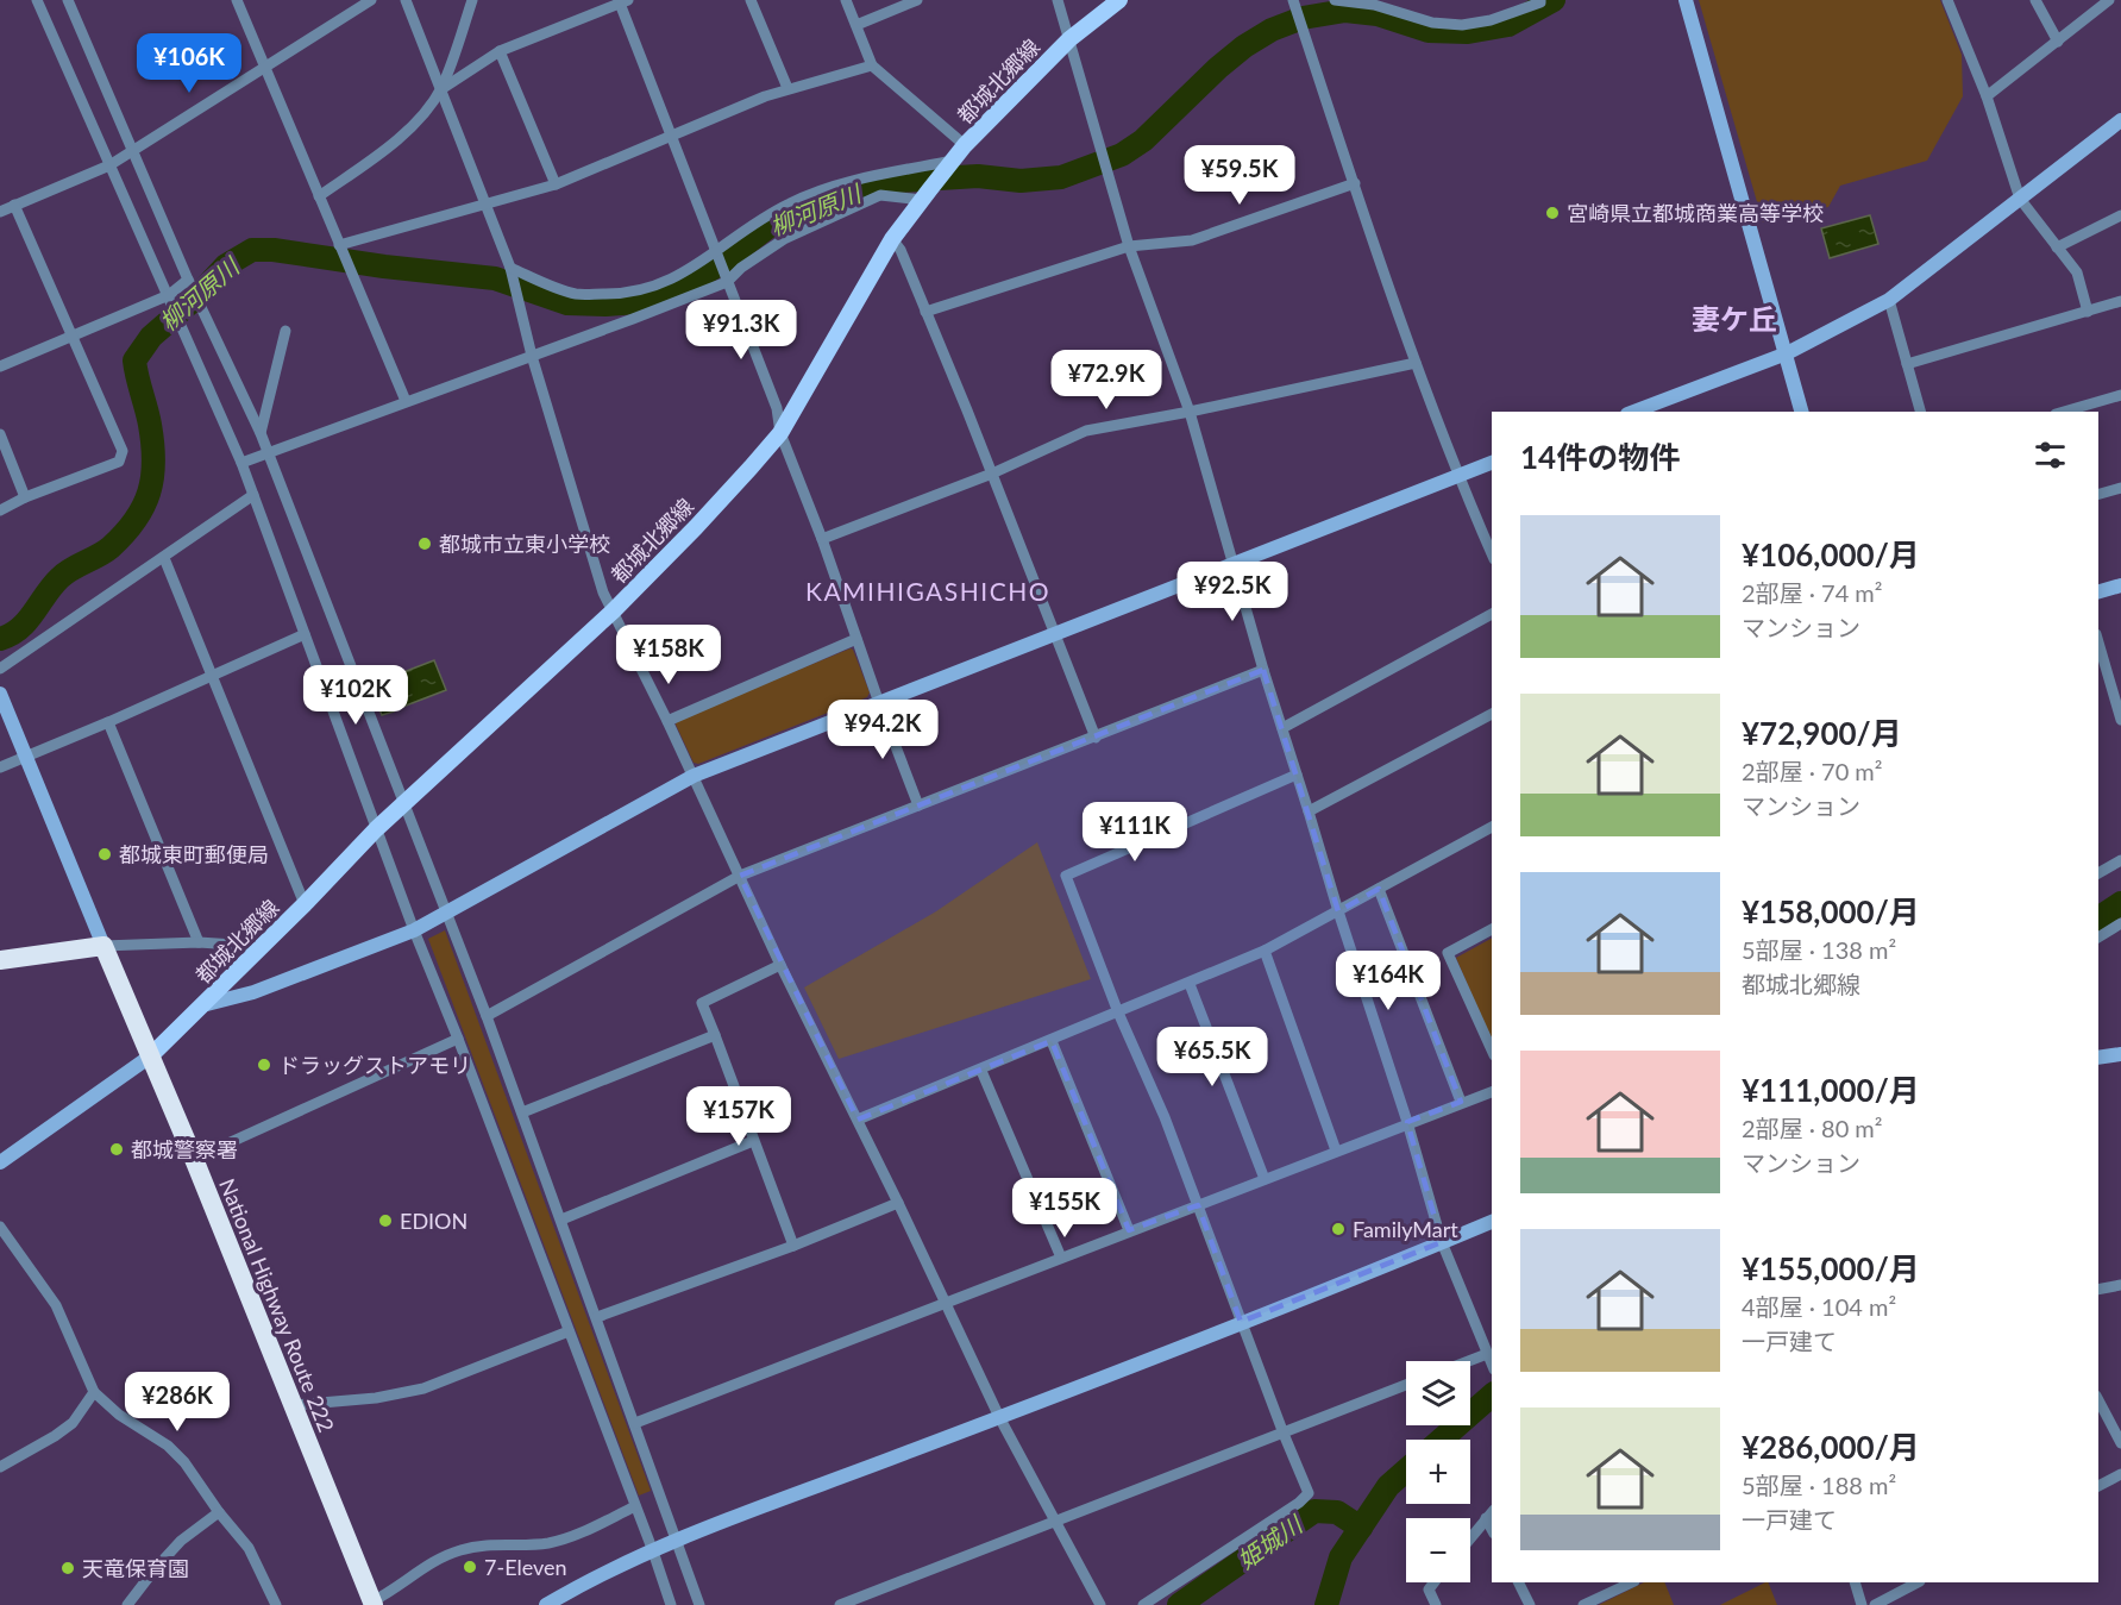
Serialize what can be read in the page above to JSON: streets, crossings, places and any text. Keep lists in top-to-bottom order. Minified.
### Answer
{"streets":{"highway":["National Highway Route 222"],"main road":["都城北郷線"]},"crossings":[["都城北郷線","National Highway Route 222"]],"districts":["妻ケ丘","KAMIHIGASHICHO"],"water":["柳河原川","姫城川"],"places":["宮崎県立都城商業高等学校","都城市立東小学校","都城東町郵便局","ドラッグストアモリ","都城警察署","EDION","FamilyMart","7-Eleven","天竜保育園"],"page":{"price":["¥106K","¥59.5K","¥91.3K","¥72.9K","¥92.5K","¥158K","¥102K","¥94.2K","¥111K","¥164K","¥65.5K","¥157K","¥155K","¥286K"],"heading":"14件の物件","list":[{"name":"¥106,000/月","note":"2部屋 · 74 m² · マンション"},{"name":"¥72,900/月","note":"2部屋 · 70 m² · マンション"},{"name":"¥158,000/月","note":"5部屋 · 138 m² · 都城北郷線"},{"name":"¥111,000/月","note":"2部屋 · 80 m² · マンション"},{"name":"¥155,000/月","note":"4部屋 · 104 m² · 一戸建て"},{"name":"¥286,000/月","note":"5部屋 · 188 m² · 一戸建て"}],"map_buttons":["+","−"]}}
